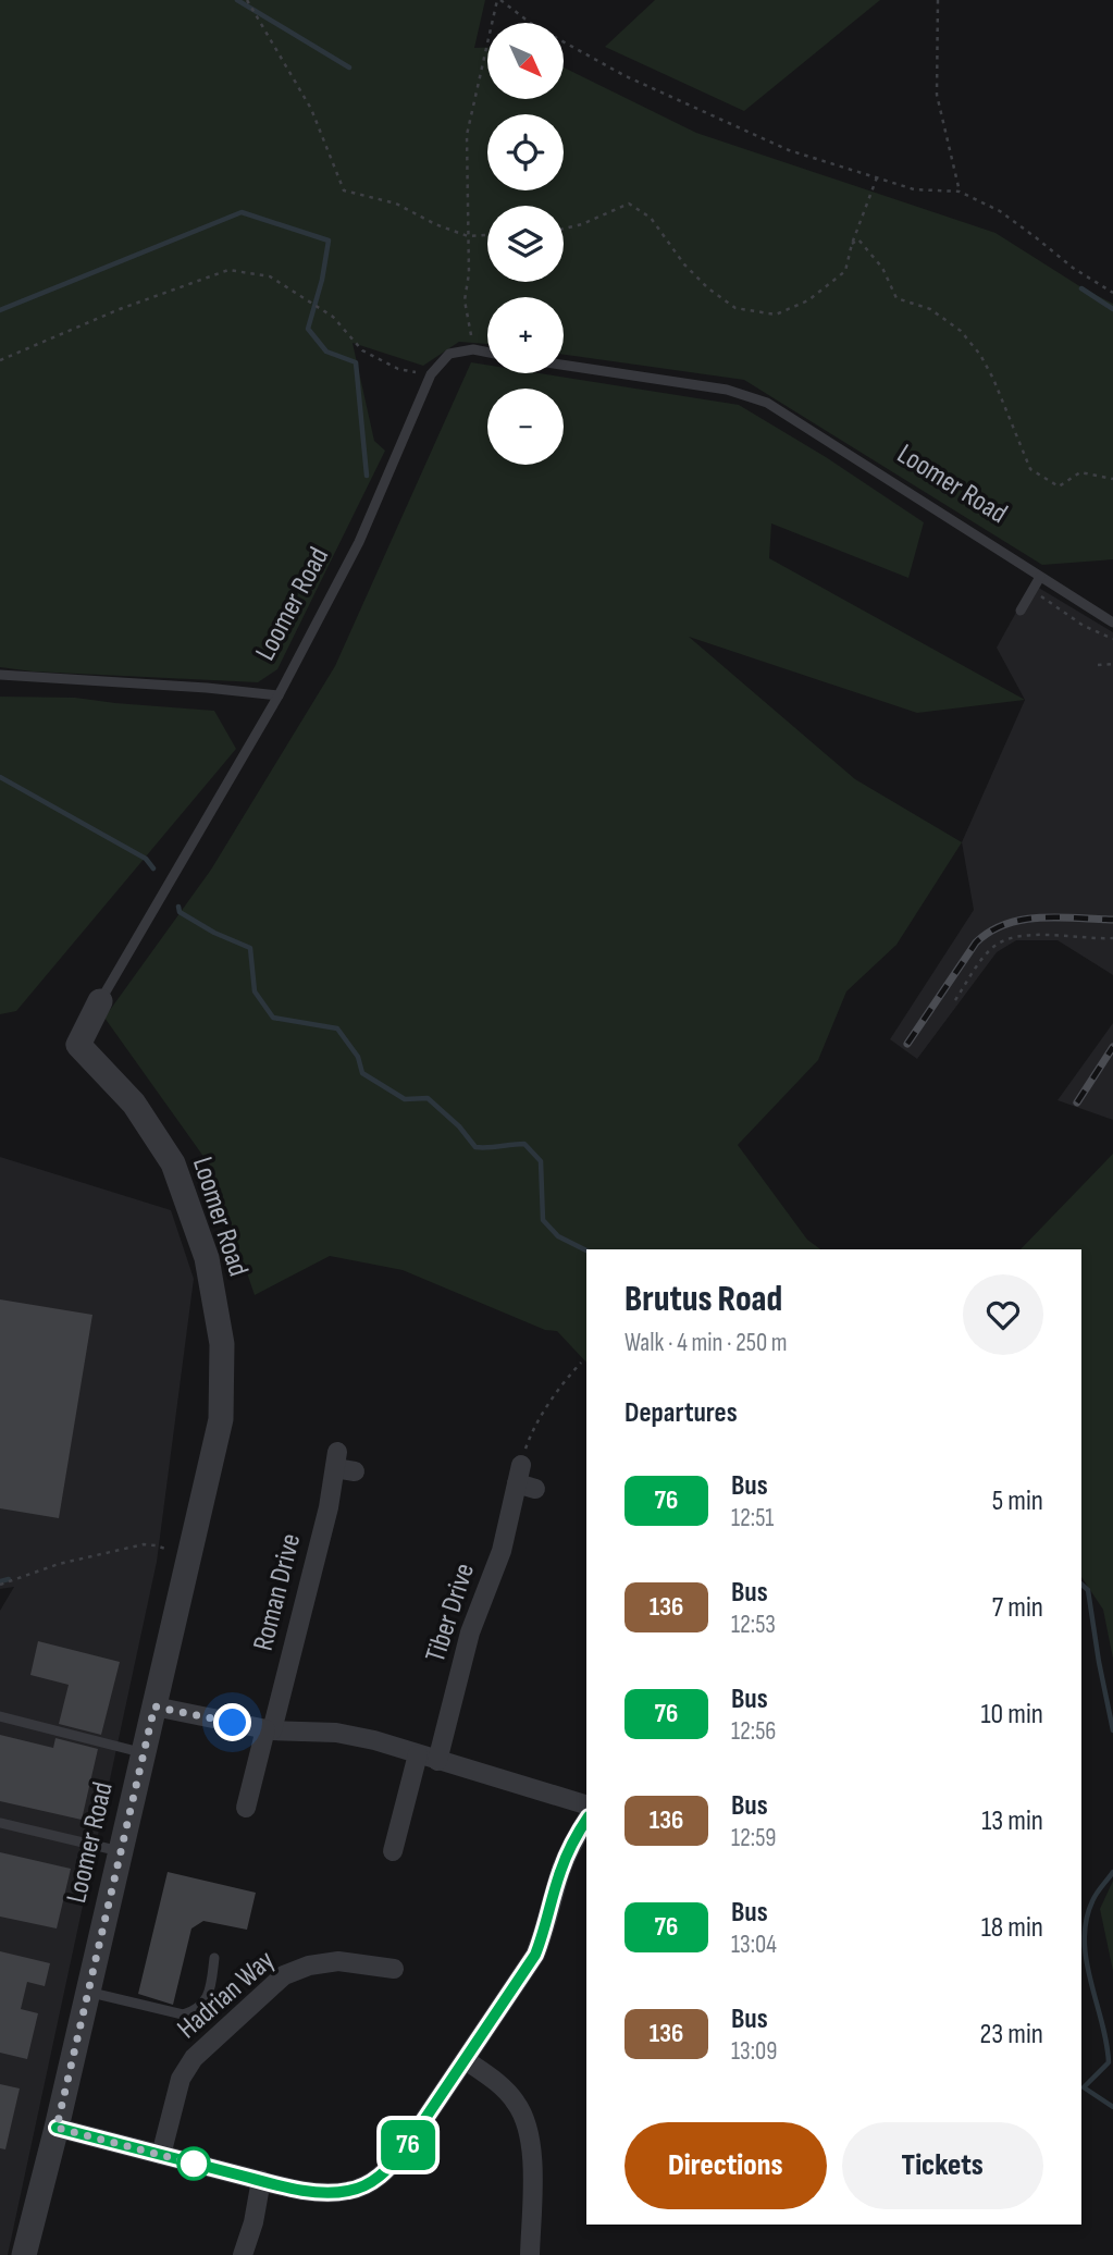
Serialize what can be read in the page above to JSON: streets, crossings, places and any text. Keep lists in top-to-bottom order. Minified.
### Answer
{"streets":{"street":["Loomer Road","Roman Drive","Tiber Drive","Hadrian Way"]},"lines":["bus line 76"],"north":"bottom right","page":{"on_map":"76","map_buttons":["+","−"],"heading":[["Brutus Road","Walk · 4 min · 250 m"],"Departures"],"list":[{"mark":"76","name":"Bus","note":"12:51","value":"5 min"},{"mark":"136","name":"Bus","note":"12:53","value":"7 min"},{"mark":"76","name":"Bus","note":"12:56","value":"10 min"},{"mark":"136","name":"Bus","note":"12:59","value":"13 min"},{"mark":"76","name":"Bus","note":"13:04","value":"18 min"},{"mark":"136","name":"Bus","note":"13:09","value":"23 min"}],"buttons":["Directions","Tickets"]}}
